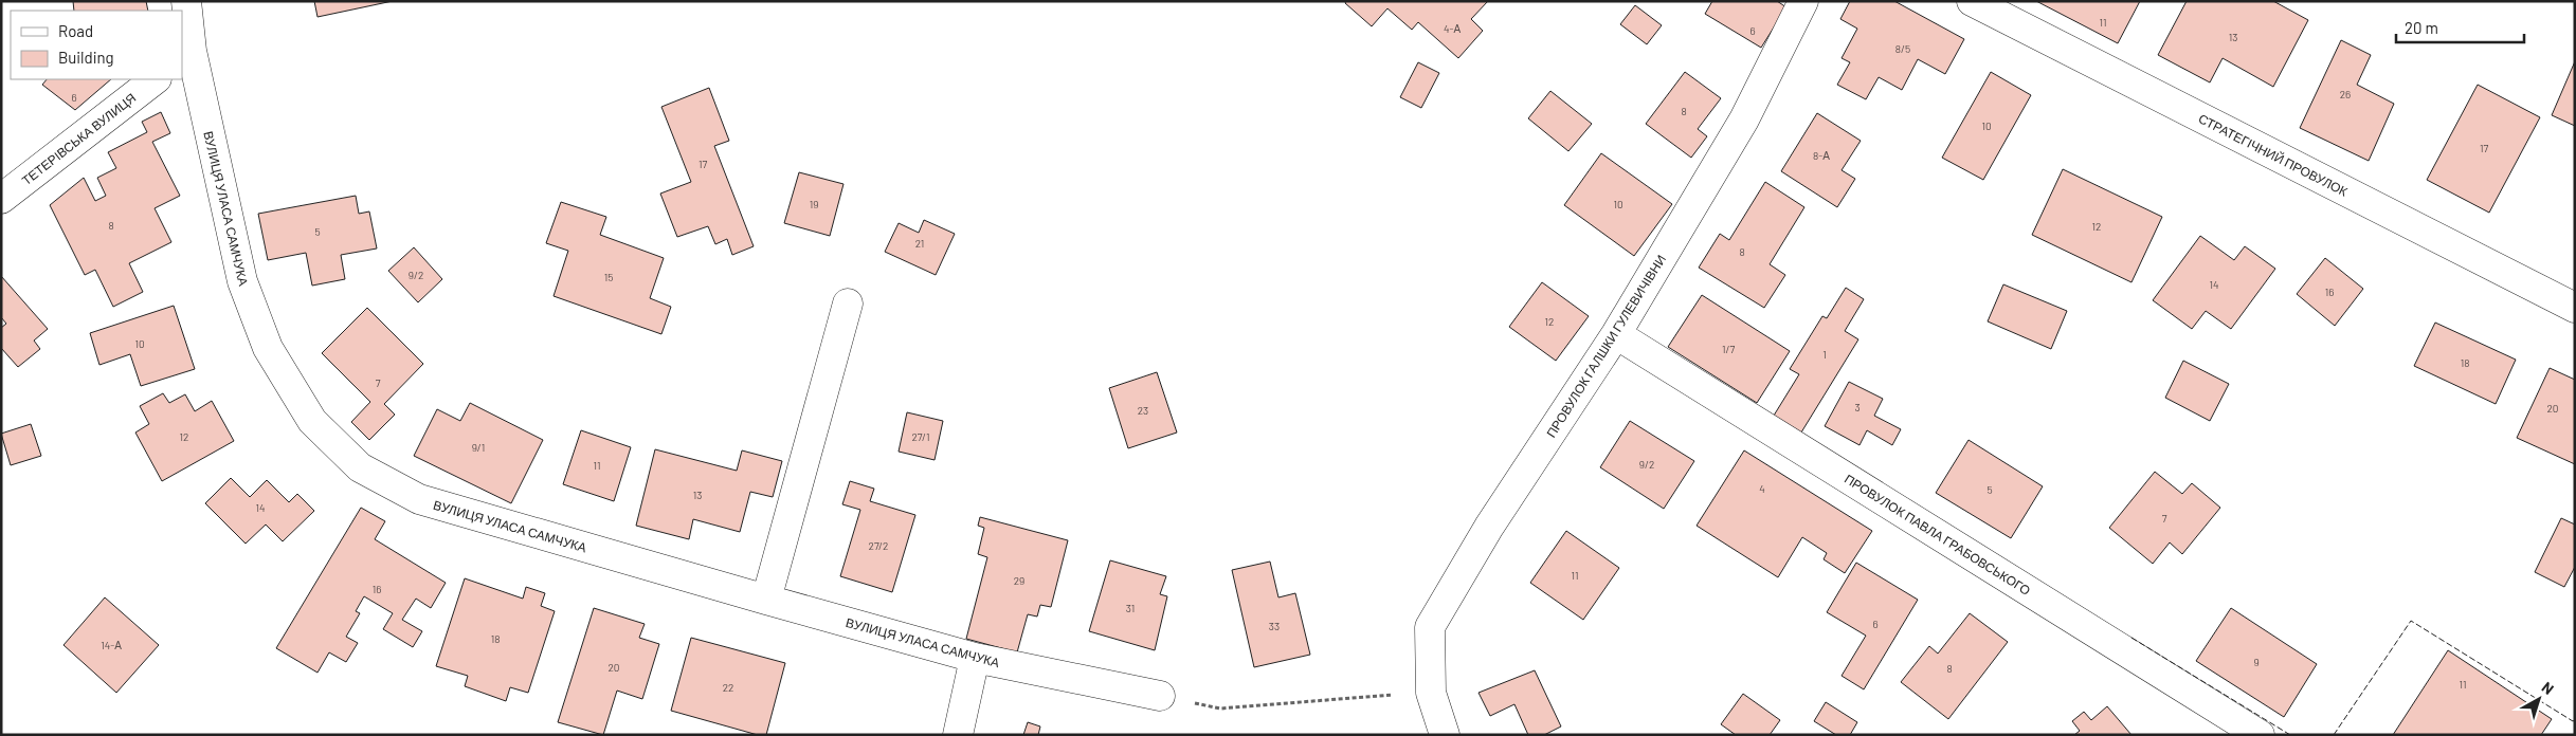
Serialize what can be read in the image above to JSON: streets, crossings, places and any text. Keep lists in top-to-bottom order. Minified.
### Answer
{"streets":{"street":["ТЕТЕРІВСЬКА ВУЛИЦЯ","СТРАТЕГІЧНИЙ ПРОВУЛОК","ВУЛИЦЯ УЛАСА САМЧУКА","ПРОВУЛОК ГАЛШКИ ГУЛЕВИЧІВНИ","ПРОВУЛОК ПАВЛА ГРАБОВСЬКОГО"]},"crossings":[["ПРОВУЛОК ГАЛШКИ ГУЛЕВИЧІВНИ","ПРОВУЛОК ПАВЛА ГРАБОВСЬКОГО"]],"house_numbers":["11","4-А","6","13","8/5","26","6","8","10","17","8-А","17","19","10","8","12","5","21","8","9/2","15","14","16","12","10","1/7","1","18","7","3","20","23","12","27/1","9/1","9/2","11","4","5","13","14","7","27/2","11","29","16","31","6","33","18","14-А","9","20","8","11","22"],"legend":["Road","Building"],"scale_bar":"20 m","north":"top right"}
